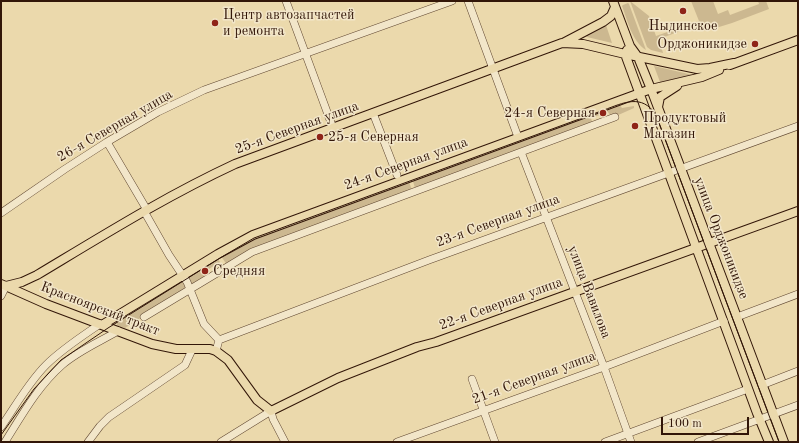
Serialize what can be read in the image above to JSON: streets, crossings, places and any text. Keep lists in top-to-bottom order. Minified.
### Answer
{"streets":{"main road":["25-я Северная улица","24-я Северная улица","улица Орджоникидзе","22-я Северная улица","Красноярский тракт"],"street":["26-я Северная улица","23-я Северная улица","улица Вавилова","21-я Северная улица"]},"crossings":[["25-я Северная улица","24-я Северная улица"],["25-я Северная улица","улица Орджоникидзе"],["25-я Северная улица","Красноярский тракт"],["24-я Северная улица","улица Орджоникидзе"],["24-я Северная улица","улица Вавилова"],["24-я Северная улица","Красноярский тракт"],["23-я Северная улица","улица Орджоникидзе"],["23-я Северная улица","улица Вавилова"],["улица Орджоникидзе","22-я Северная улица"],["улица Орджоникидзе","21-я Северная улица"],["улица Вавилова","22-я Северная улица"],["улица Вавилова","21-я Северная улица"]],"places":["Ныдинское","Центр автозапчастей и ремонта","Орджоникидзе","24-я Северная","Продуктовый Магазин","25-я Северная","Средняя"],"scale_bar":"100 m"}
